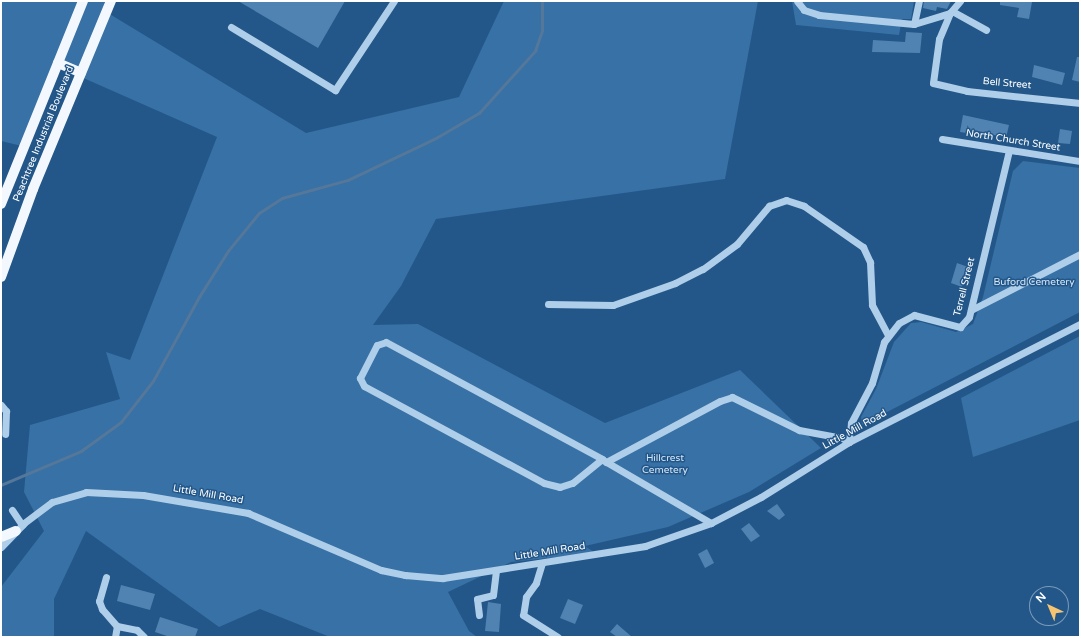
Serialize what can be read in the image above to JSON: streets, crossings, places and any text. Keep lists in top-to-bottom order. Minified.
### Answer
{"streets":{"main road":["Peachtree Industrial Boulevard"],"street":["Bell Street","North Church Street","Terrell Street","Little Mill Road"]},"crossings":[["North Church Street","Terrell Street"],["Terrell Street","Little Mill Road"]],"parks":["Buford Cemetery","Hillcrest Cemetery"],"north":"top left"}
